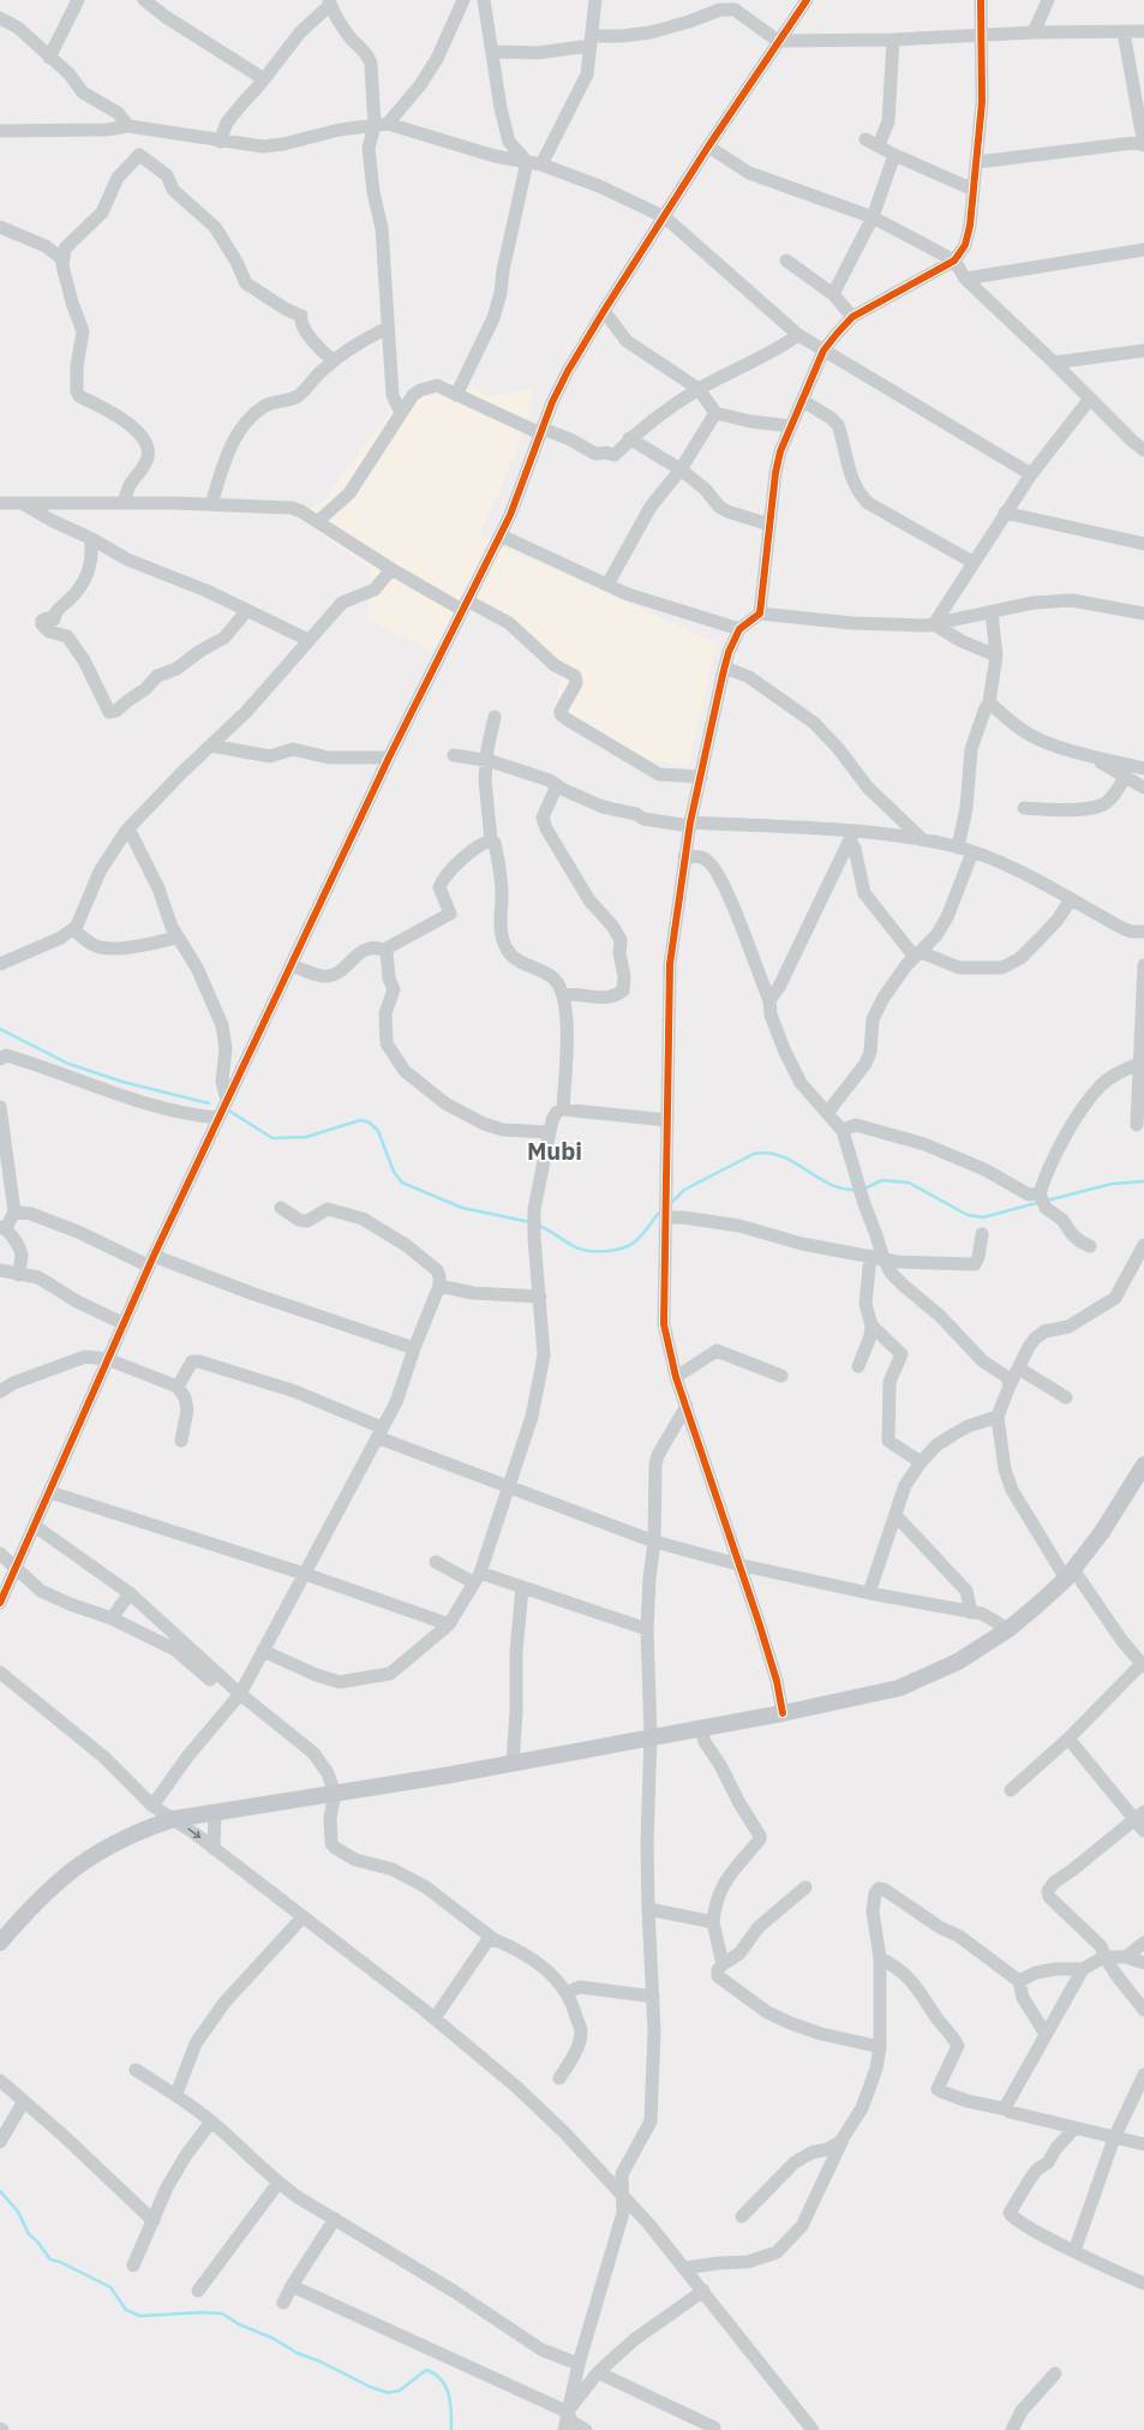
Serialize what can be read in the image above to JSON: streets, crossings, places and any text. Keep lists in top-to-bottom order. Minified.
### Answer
{"districts":["Mubi"]}
